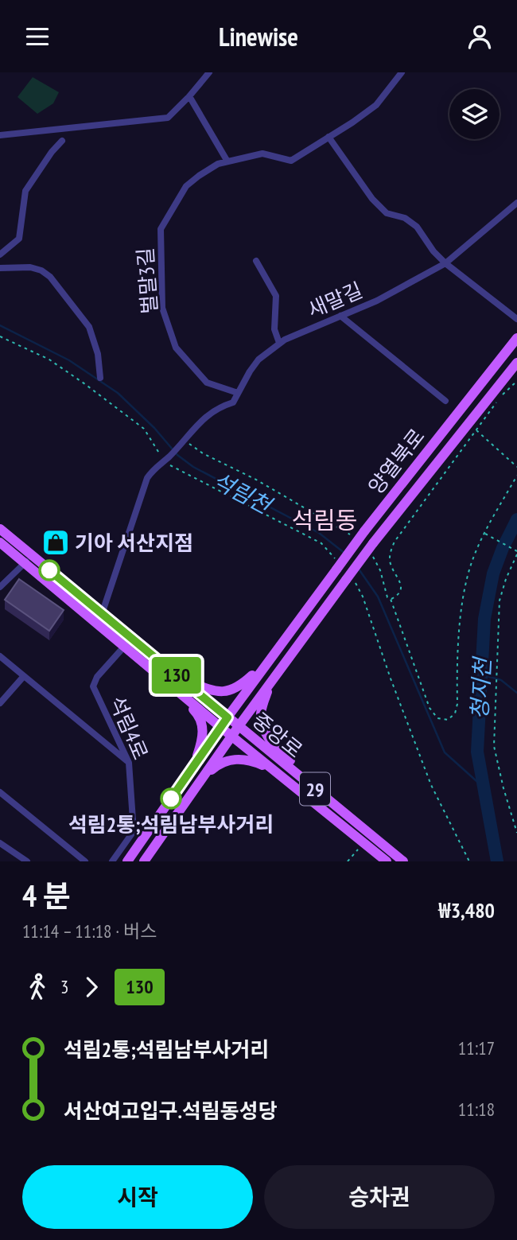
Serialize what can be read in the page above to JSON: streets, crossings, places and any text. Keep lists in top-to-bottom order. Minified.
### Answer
{"streets":{"main road":["양열북로","중앙로","29"],"street":["벌말3길","새말길","석림4로"]},"crossings":[["벌말3길","새말길"],["양열북로","중앙로"],["석림4로","중앙로"]],"districts":["석림동"],"water":["석림천","청지천"],"places":{"shop":["기아 서산지점"],"other":["석림2통;석림남부사거리"]},"lines":["bus line 130"],"page":{"header":"Linewise","on_map":"130","heading":["4 분","11:14 – 11:18 · 버스","₩3,480"],"legs":["3","130"],"list":[{"name":"석림2통;석림남부사거리","value":"11:17"},{"name":"서산여고입구.석림동성당","value":"11:18"}],"buttons":["시작","승차권"]}}
